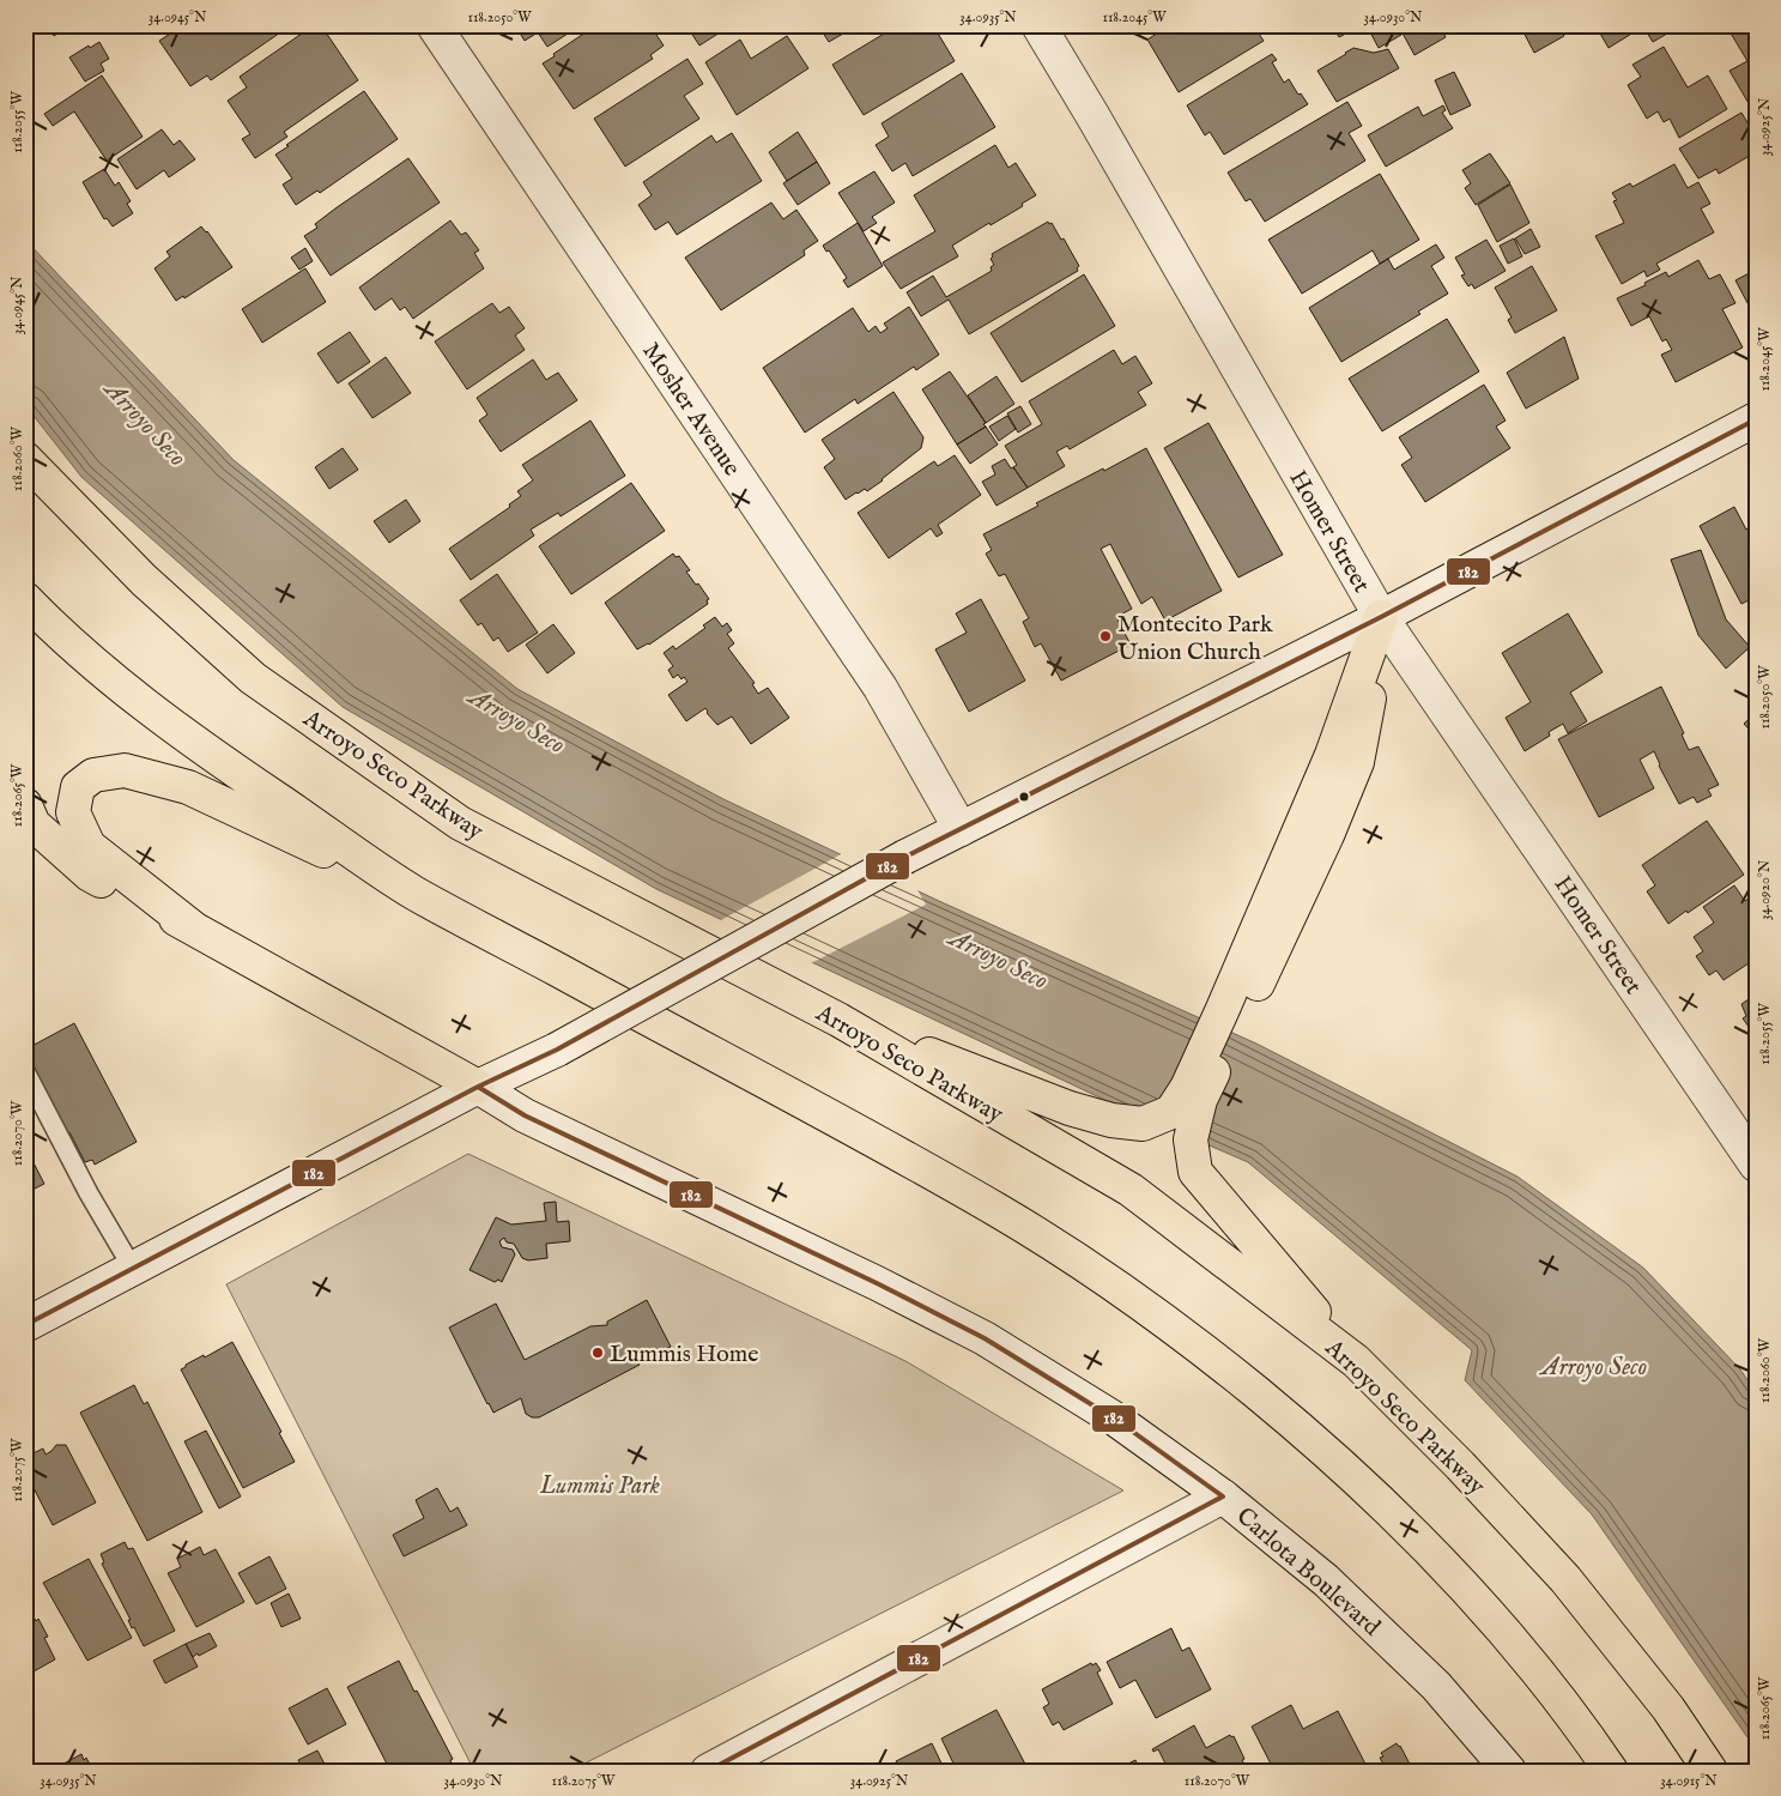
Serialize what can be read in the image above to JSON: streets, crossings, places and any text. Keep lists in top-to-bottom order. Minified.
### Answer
{"streets":{"highway":["Arroyo Seco Parkway"],"street":["Mosher Avenue","Homer Street","Carlota Boulevard"]},"water":["Arroyo Seco"],"parks":["Lummis Park"],"places":["Montecito Park Union Church","Lummis Home"],"lines":["transit line 182"],"coordinates":["34.0945°N","118.2050°W","34.0935°N","118.2045°W","34.0930°N","118.2055°W","34.0925°N","118.2060°W","118.2065°W","34.0920°N","118.2070°W","118.2075°W","34.0915°N"]}
